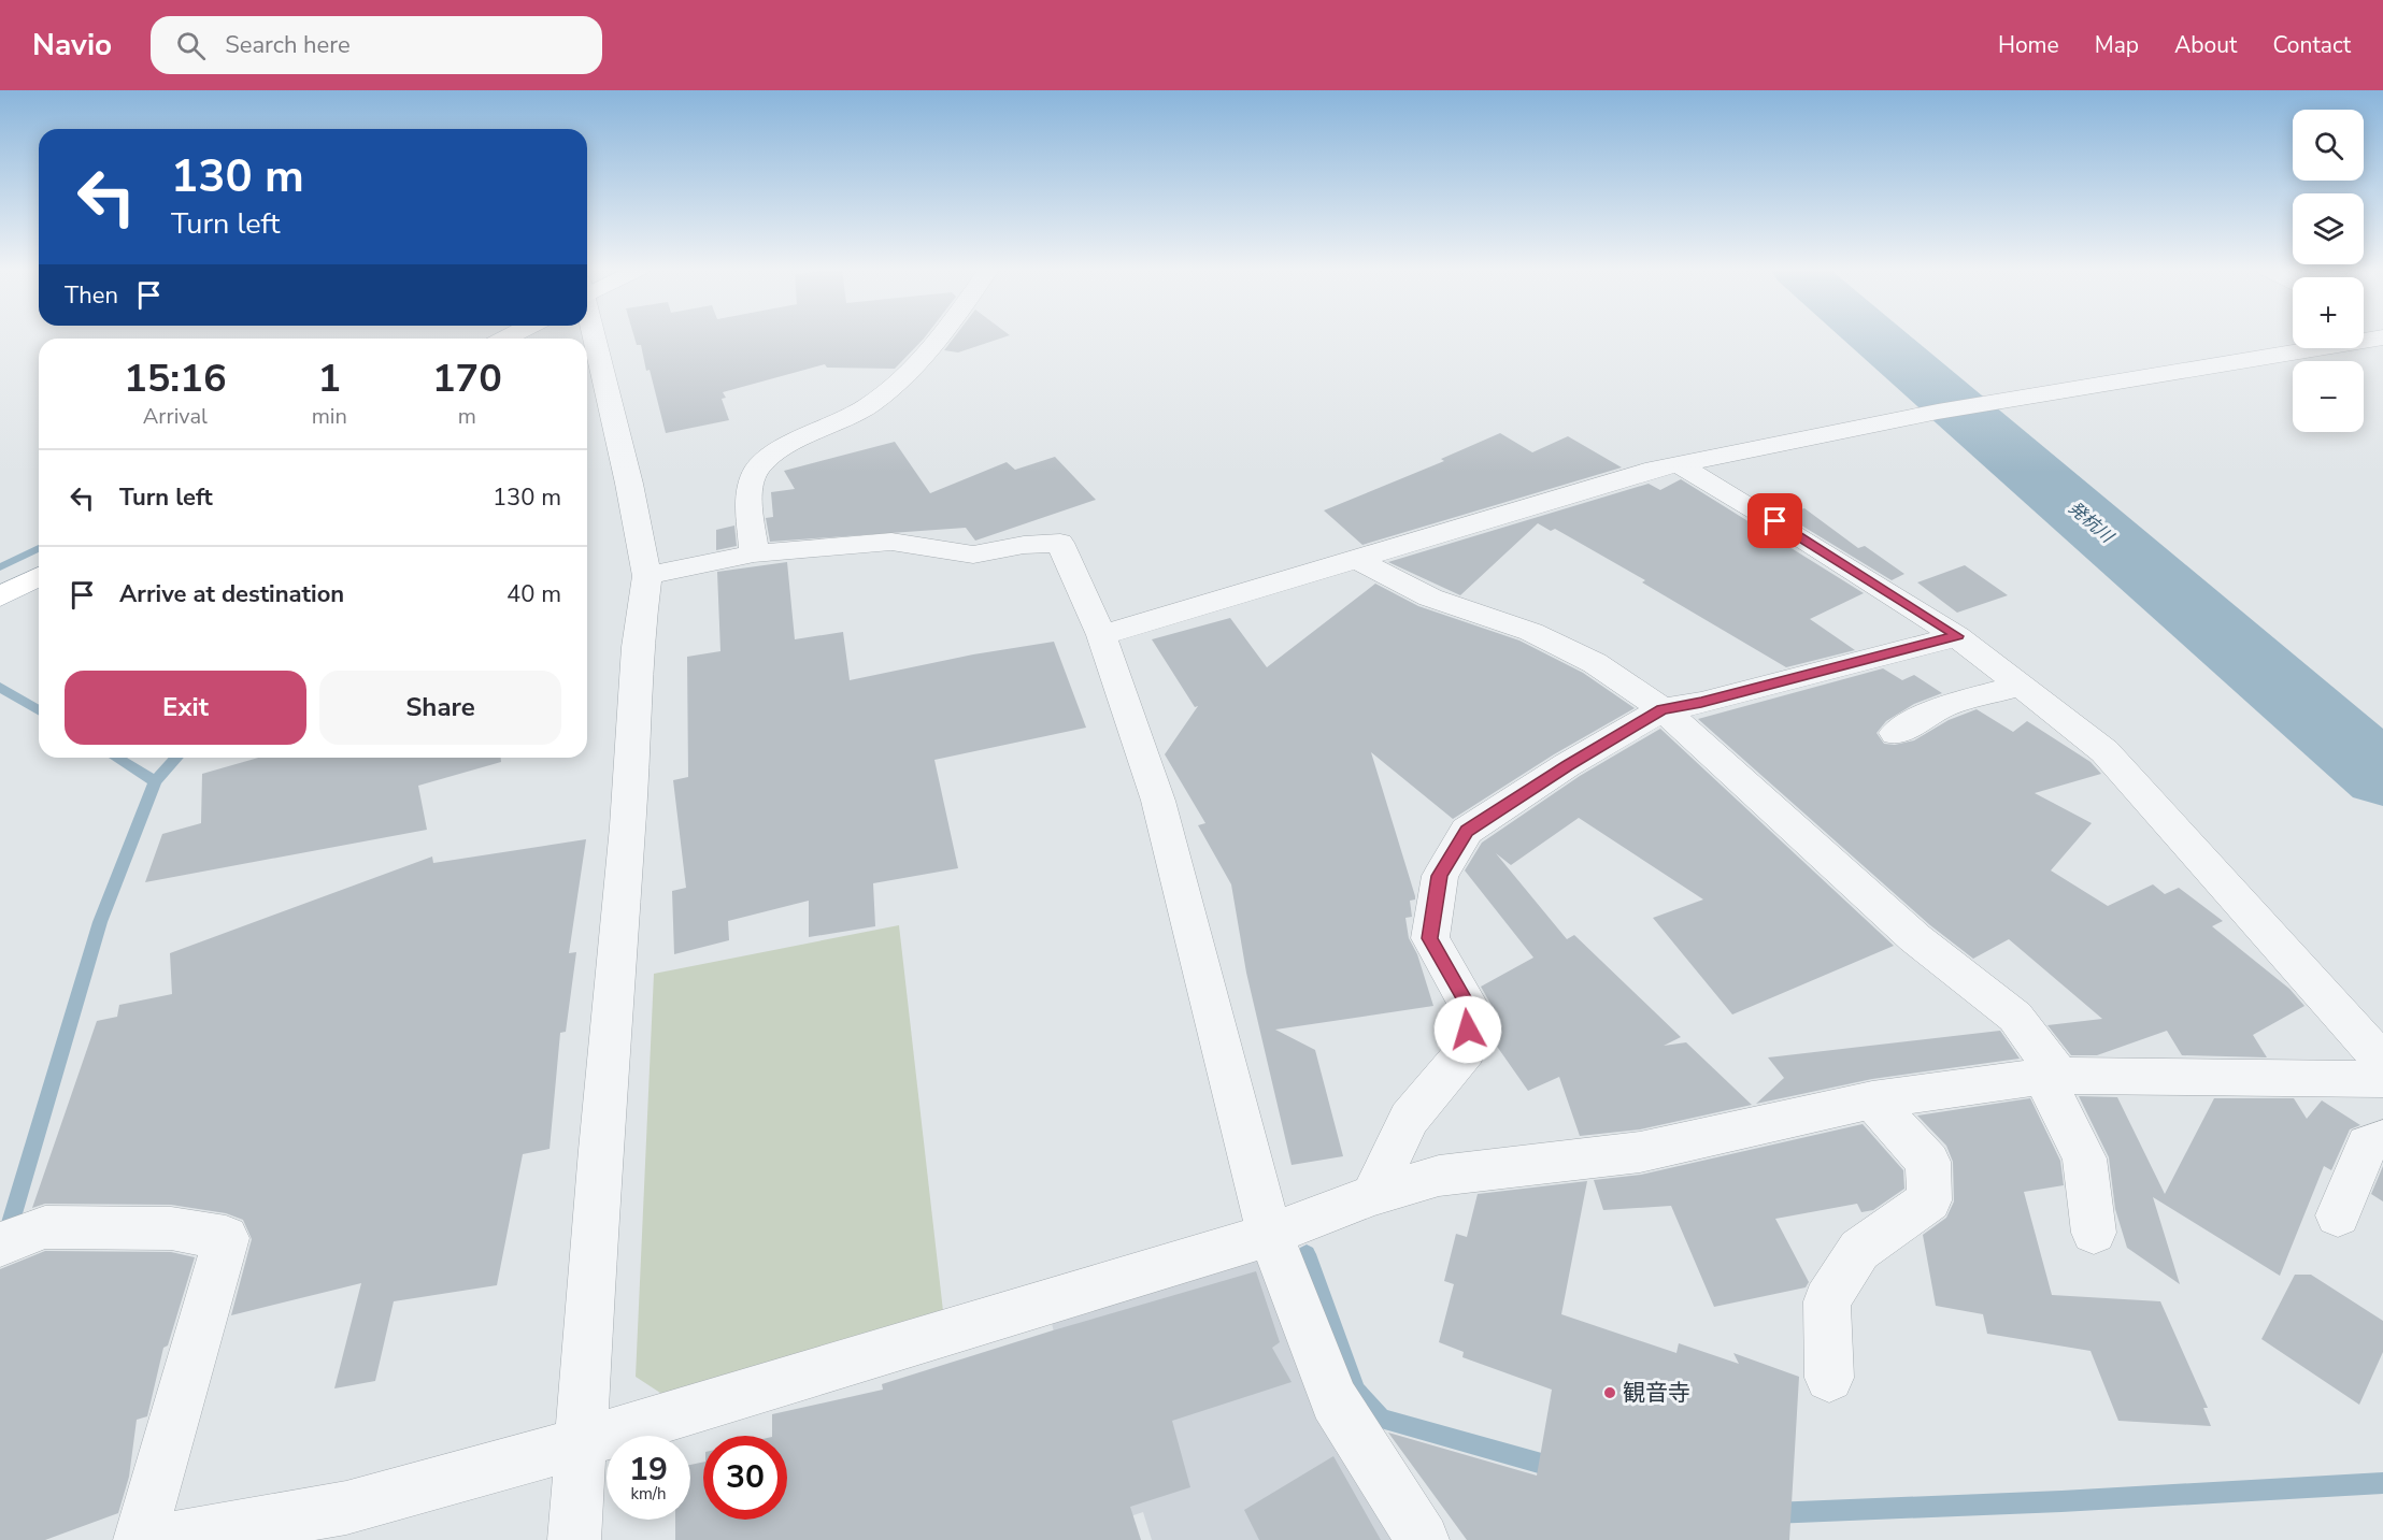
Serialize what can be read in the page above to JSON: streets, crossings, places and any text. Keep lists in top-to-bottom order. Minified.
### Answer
{"water":["発杭川"],"places":["観音寺"],"page":{"header":"Navio","search":"Search here","nav":["Home","Map","About","Contact"],"map_buttons":["+","−"],"turn":["130 m","Turn left"],"then":"Then","eta":["15:16","Arrival","1","min","170","m"],"list":[{"name":"Turn left","value":"130 m"},{"name":"Arrive at destination","value":"40 m"}],"buttons":["Exit","Share"],"speed":"19 km/h","limit":"30"}}
